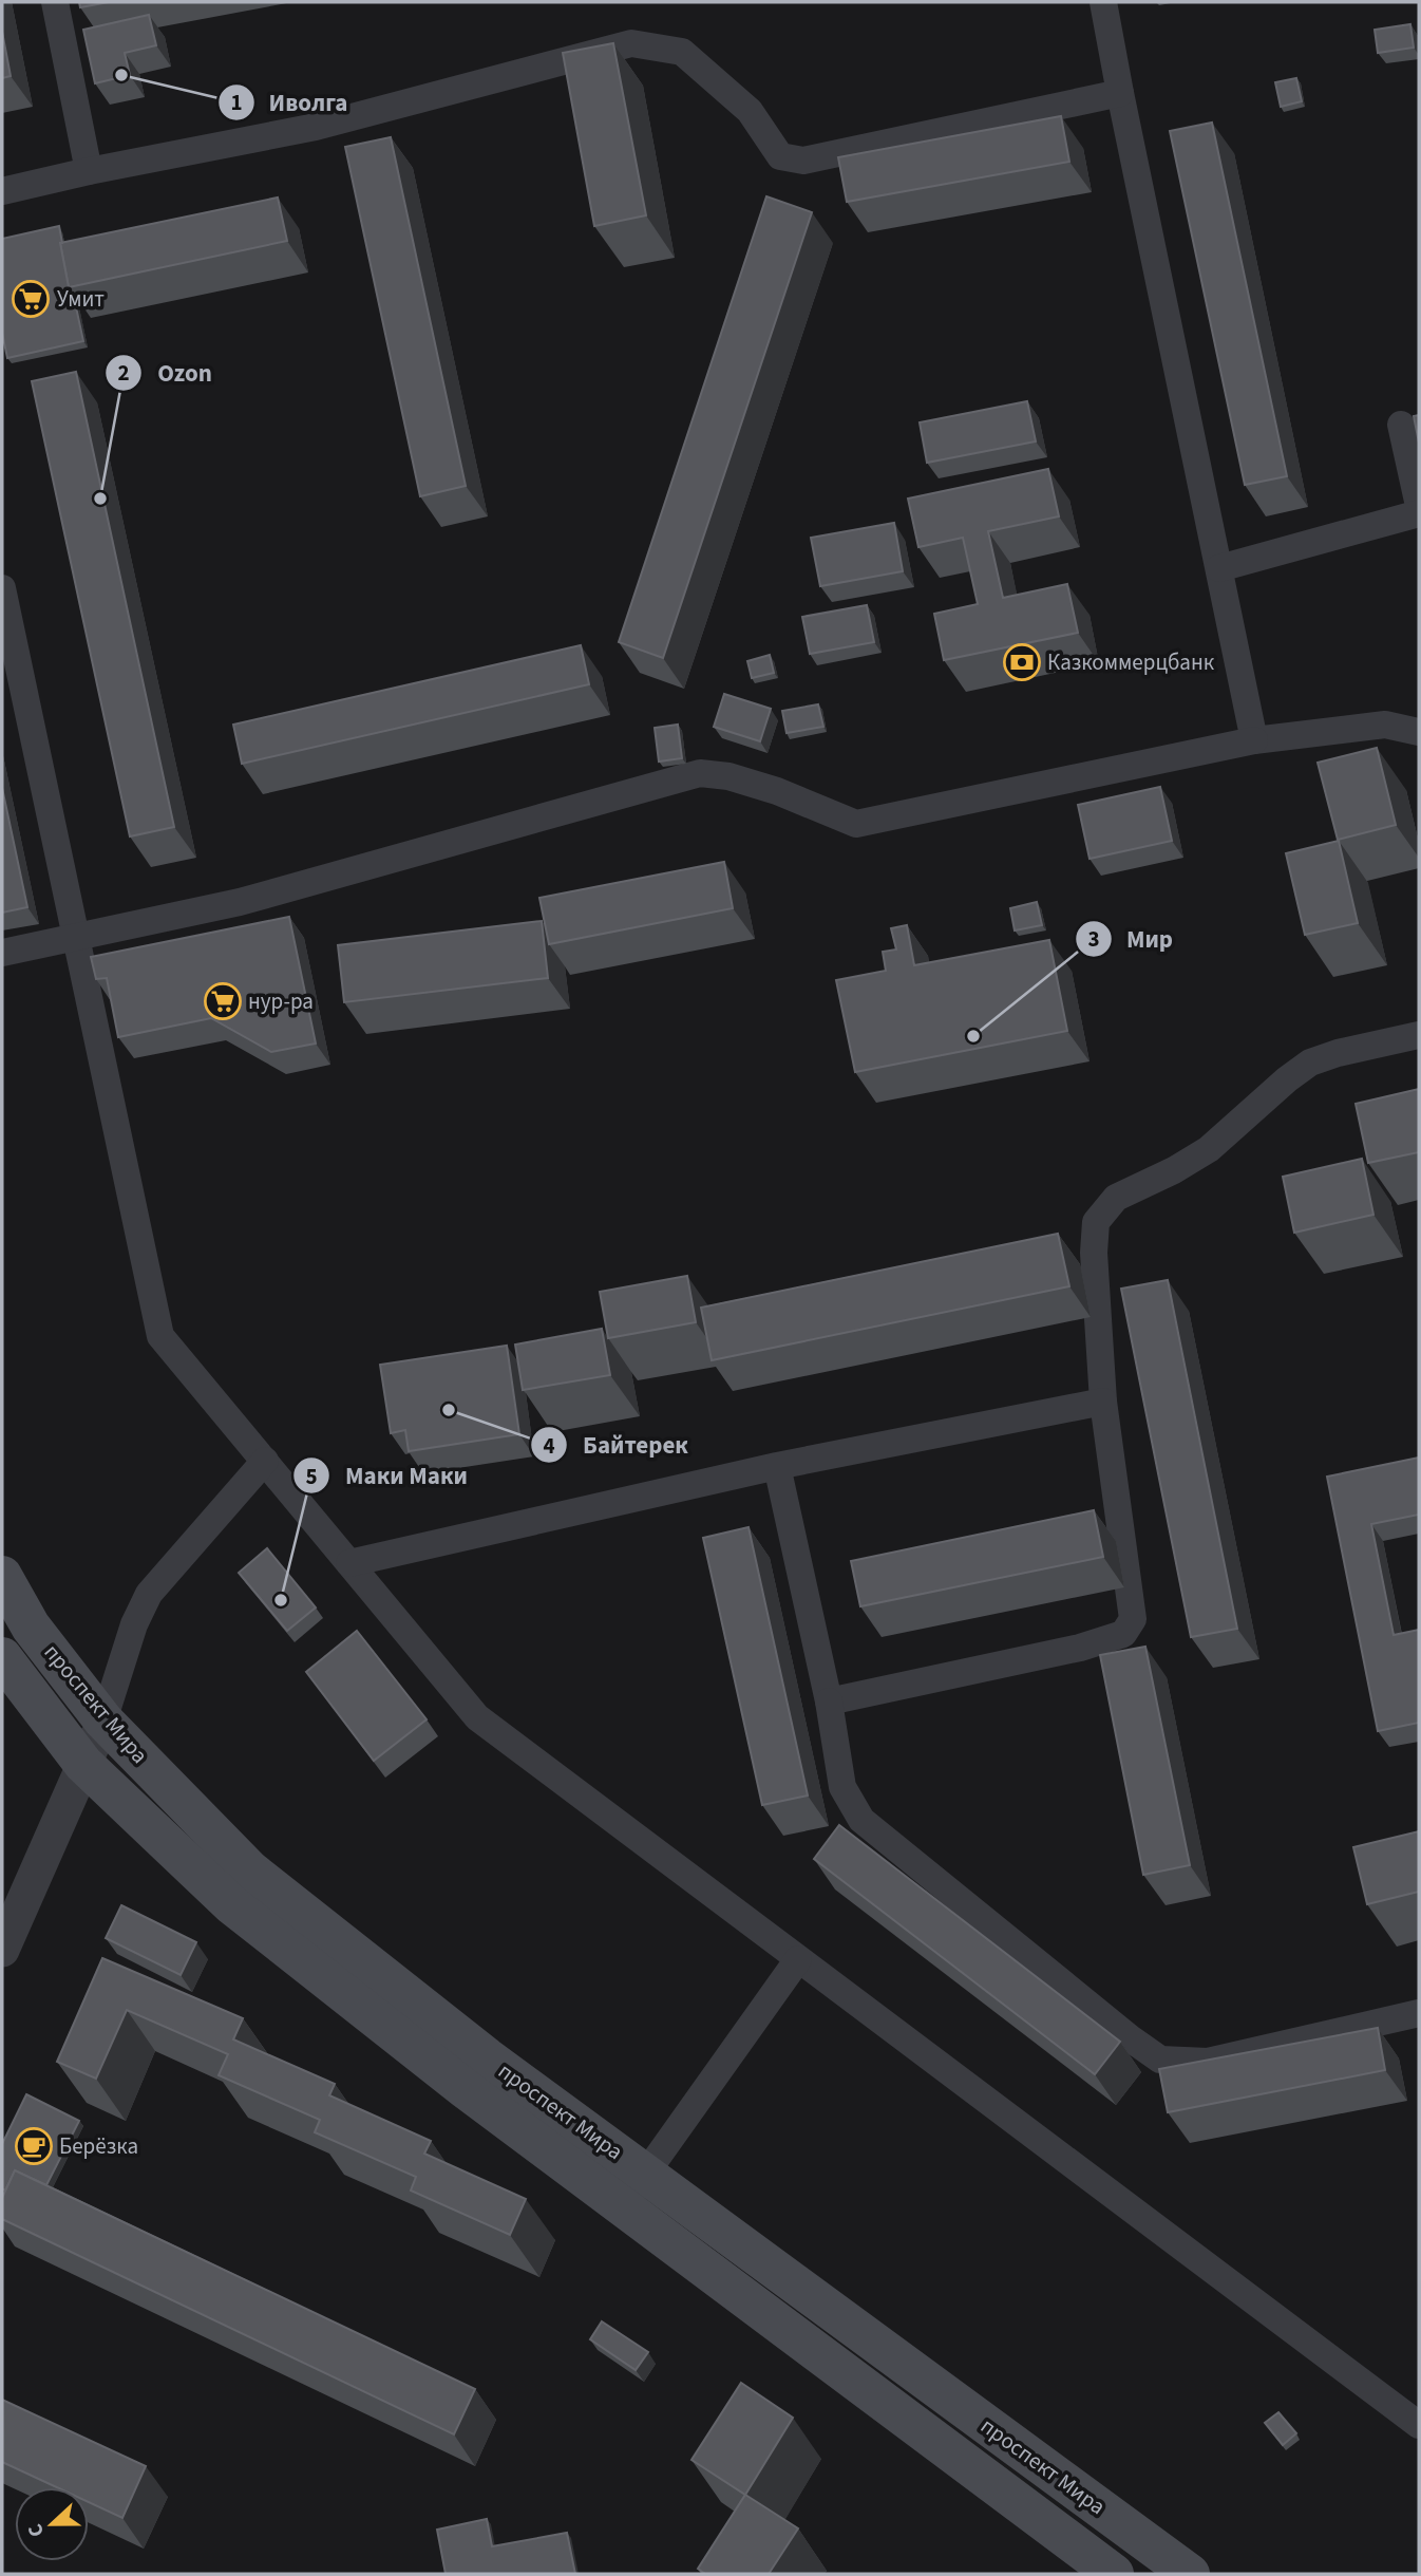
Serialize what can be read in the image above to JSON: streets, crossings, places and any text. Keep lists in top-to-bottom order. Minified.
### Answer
{"streets":{"main road":["проспект Мира"]},"places":{"other":["Иволга","Ozon","Мир","Байтерек","Маки Маки"],"supermarket":["Умит","нур-ра"],"bank":["Казкоммерцбанк"],"cafe":["Берёзка"]},"north":"left"}
